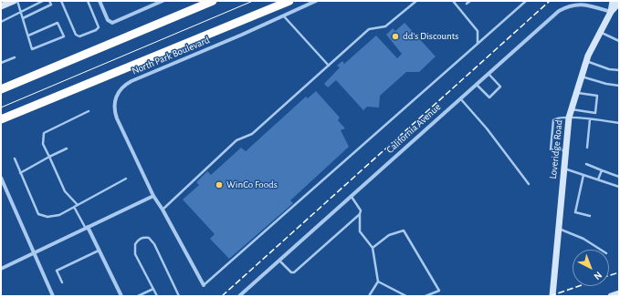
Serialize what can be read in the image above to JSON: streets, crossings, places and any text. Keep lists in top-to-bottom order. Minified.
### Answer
{"streets":{"main road":["Loveridge Road"],"street":["North Park Boulevard","California Avenue"]},"crossings":[["California Avenue","Loveridge Road"]],"places":["dd's Discounts","WinCo Foods"],"north":"bottom right"}
